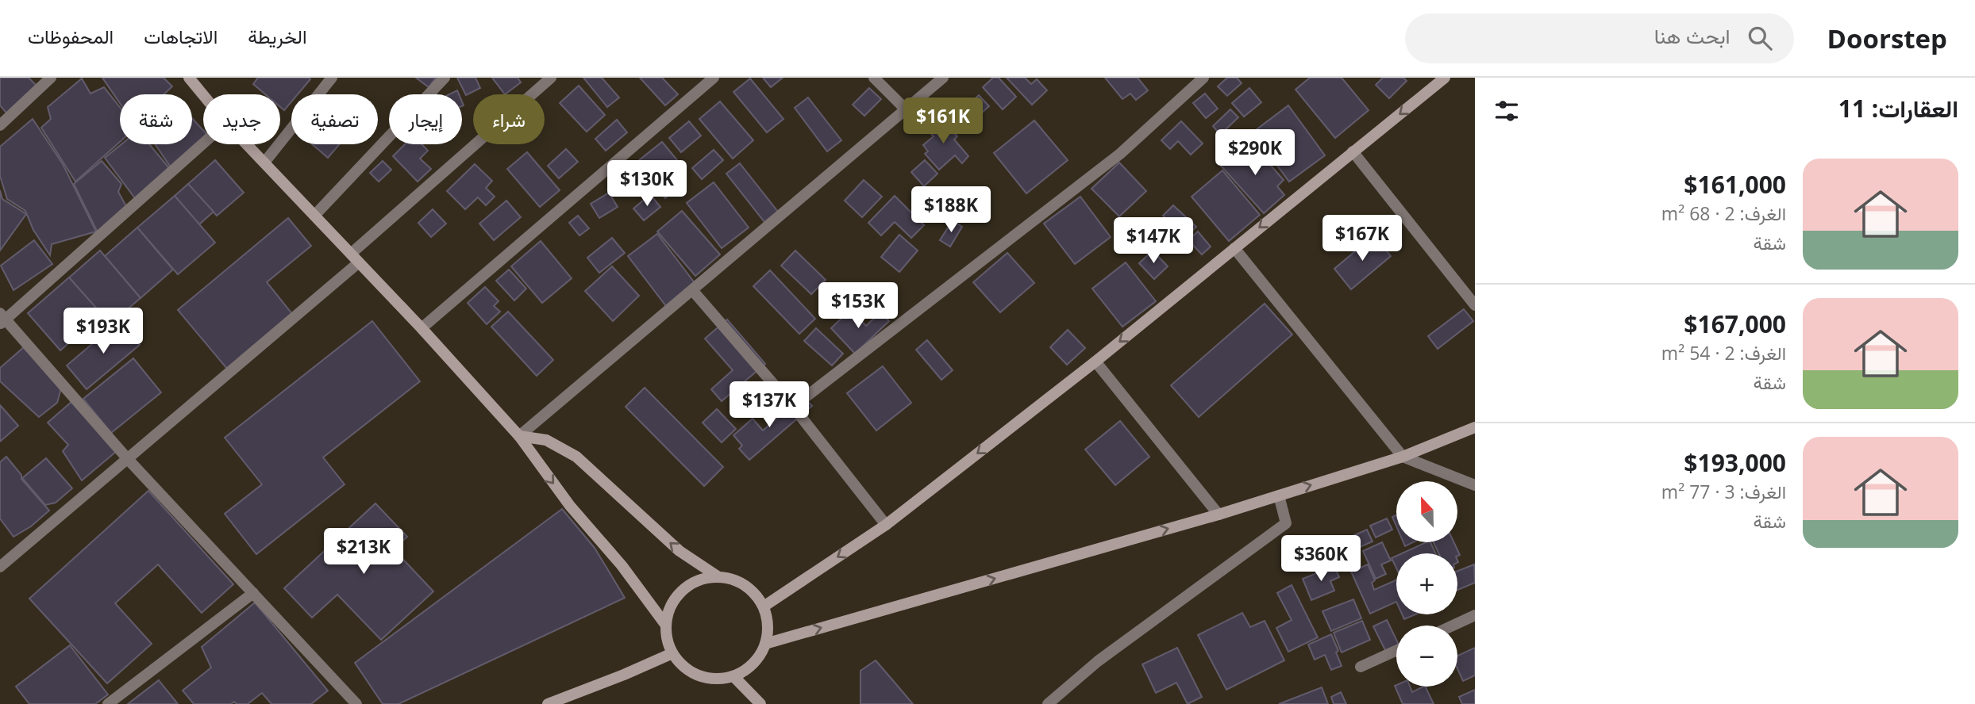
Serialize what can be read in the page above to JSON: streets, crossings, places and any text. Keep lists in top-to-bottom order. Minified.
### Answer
{"north":"top","page":{"header":"Doorstep","search":"ابحث هنا","nav":["الخريطة","الاتجاهات","المحفوظات"],"heading":"العقارات: 11","chip":["شراء","إيجار","تصفية","جديد","شقة"],"price":["$161K","$290K","$130K","$188K","$167K","$147K","$153K","$193K","$137K","$213K","$360K"],"list":[{"name":"$161,000","note":"الغرف: 2 · 68 m² · شقة"},{"name":"$167,000","note":"الغرف: 2 · 54 m² · شقة"},{"name":"$193,000","note":"الغرف: 3 · 77 m² · شقة"}],"map_buttons":["+","−"]}}
